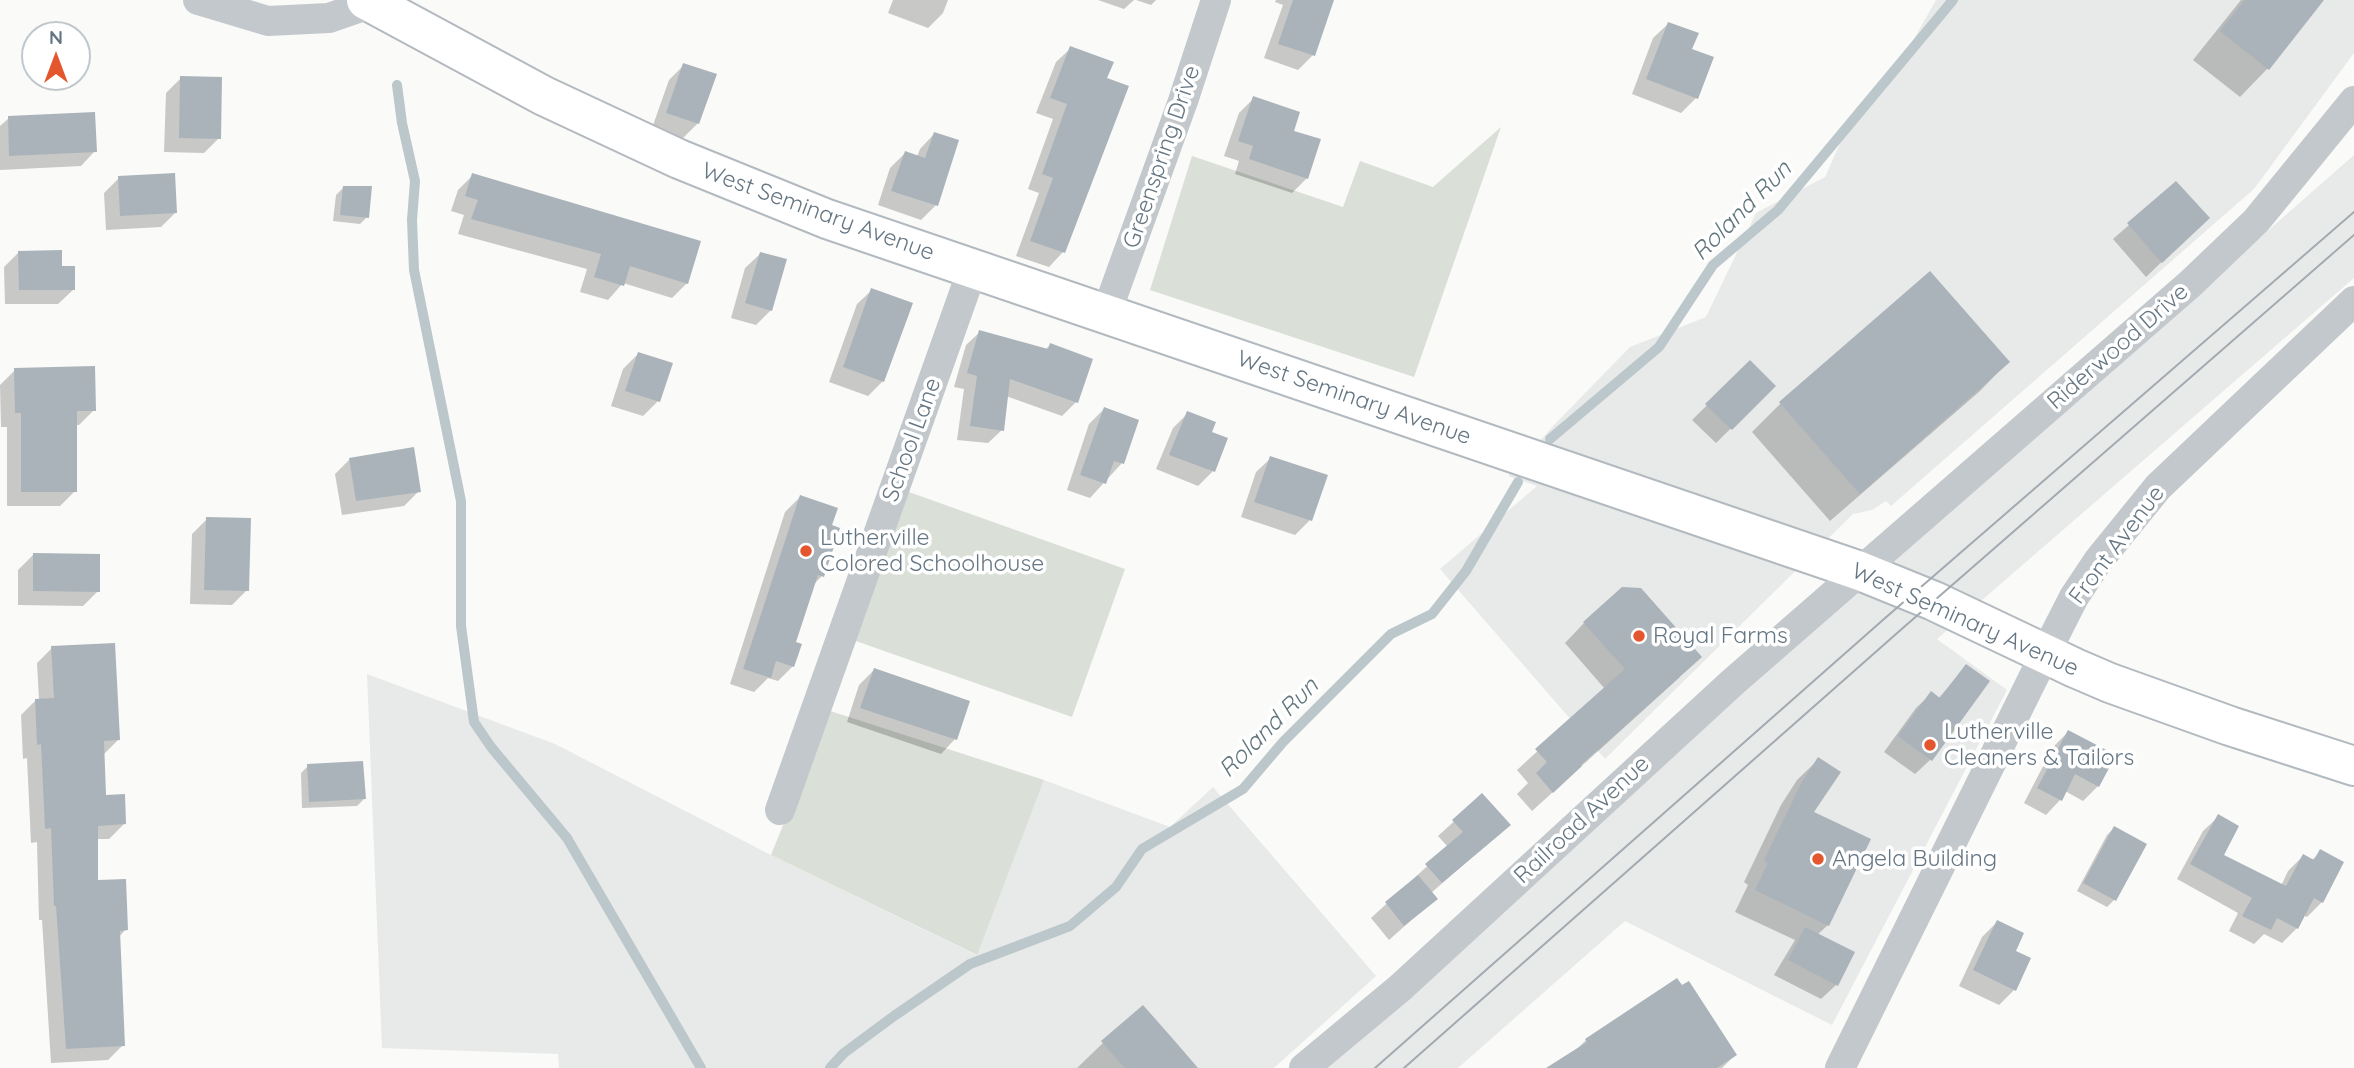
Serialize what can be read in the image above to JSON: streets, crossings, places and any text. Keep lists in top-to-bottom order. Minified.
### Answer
{"streets":{"main road":["West Seminary Avenue"],"street":["Greenspring Drive","Riderwood Drive","School Lane","Front Avenue","Railroad Avenue"]},"crossings":[["Greenspring Drive","West Seminary Avenue"],["West Seminary Avenue","Riderwood Drive"],["West Seminary Avenue","School Lane"],["West Seminary Avenue","Front Avenue"],["West Seminary Avenue","Railroad Avenue"],["Riderwood Drive","Railroad Avenue"]],"water":["Roland Run"],"places":["Lutherville Colored Schoolhouse","Royal Farms","Lutherville Cleaners & Tailors","Angela Building"],"north":"top"}
